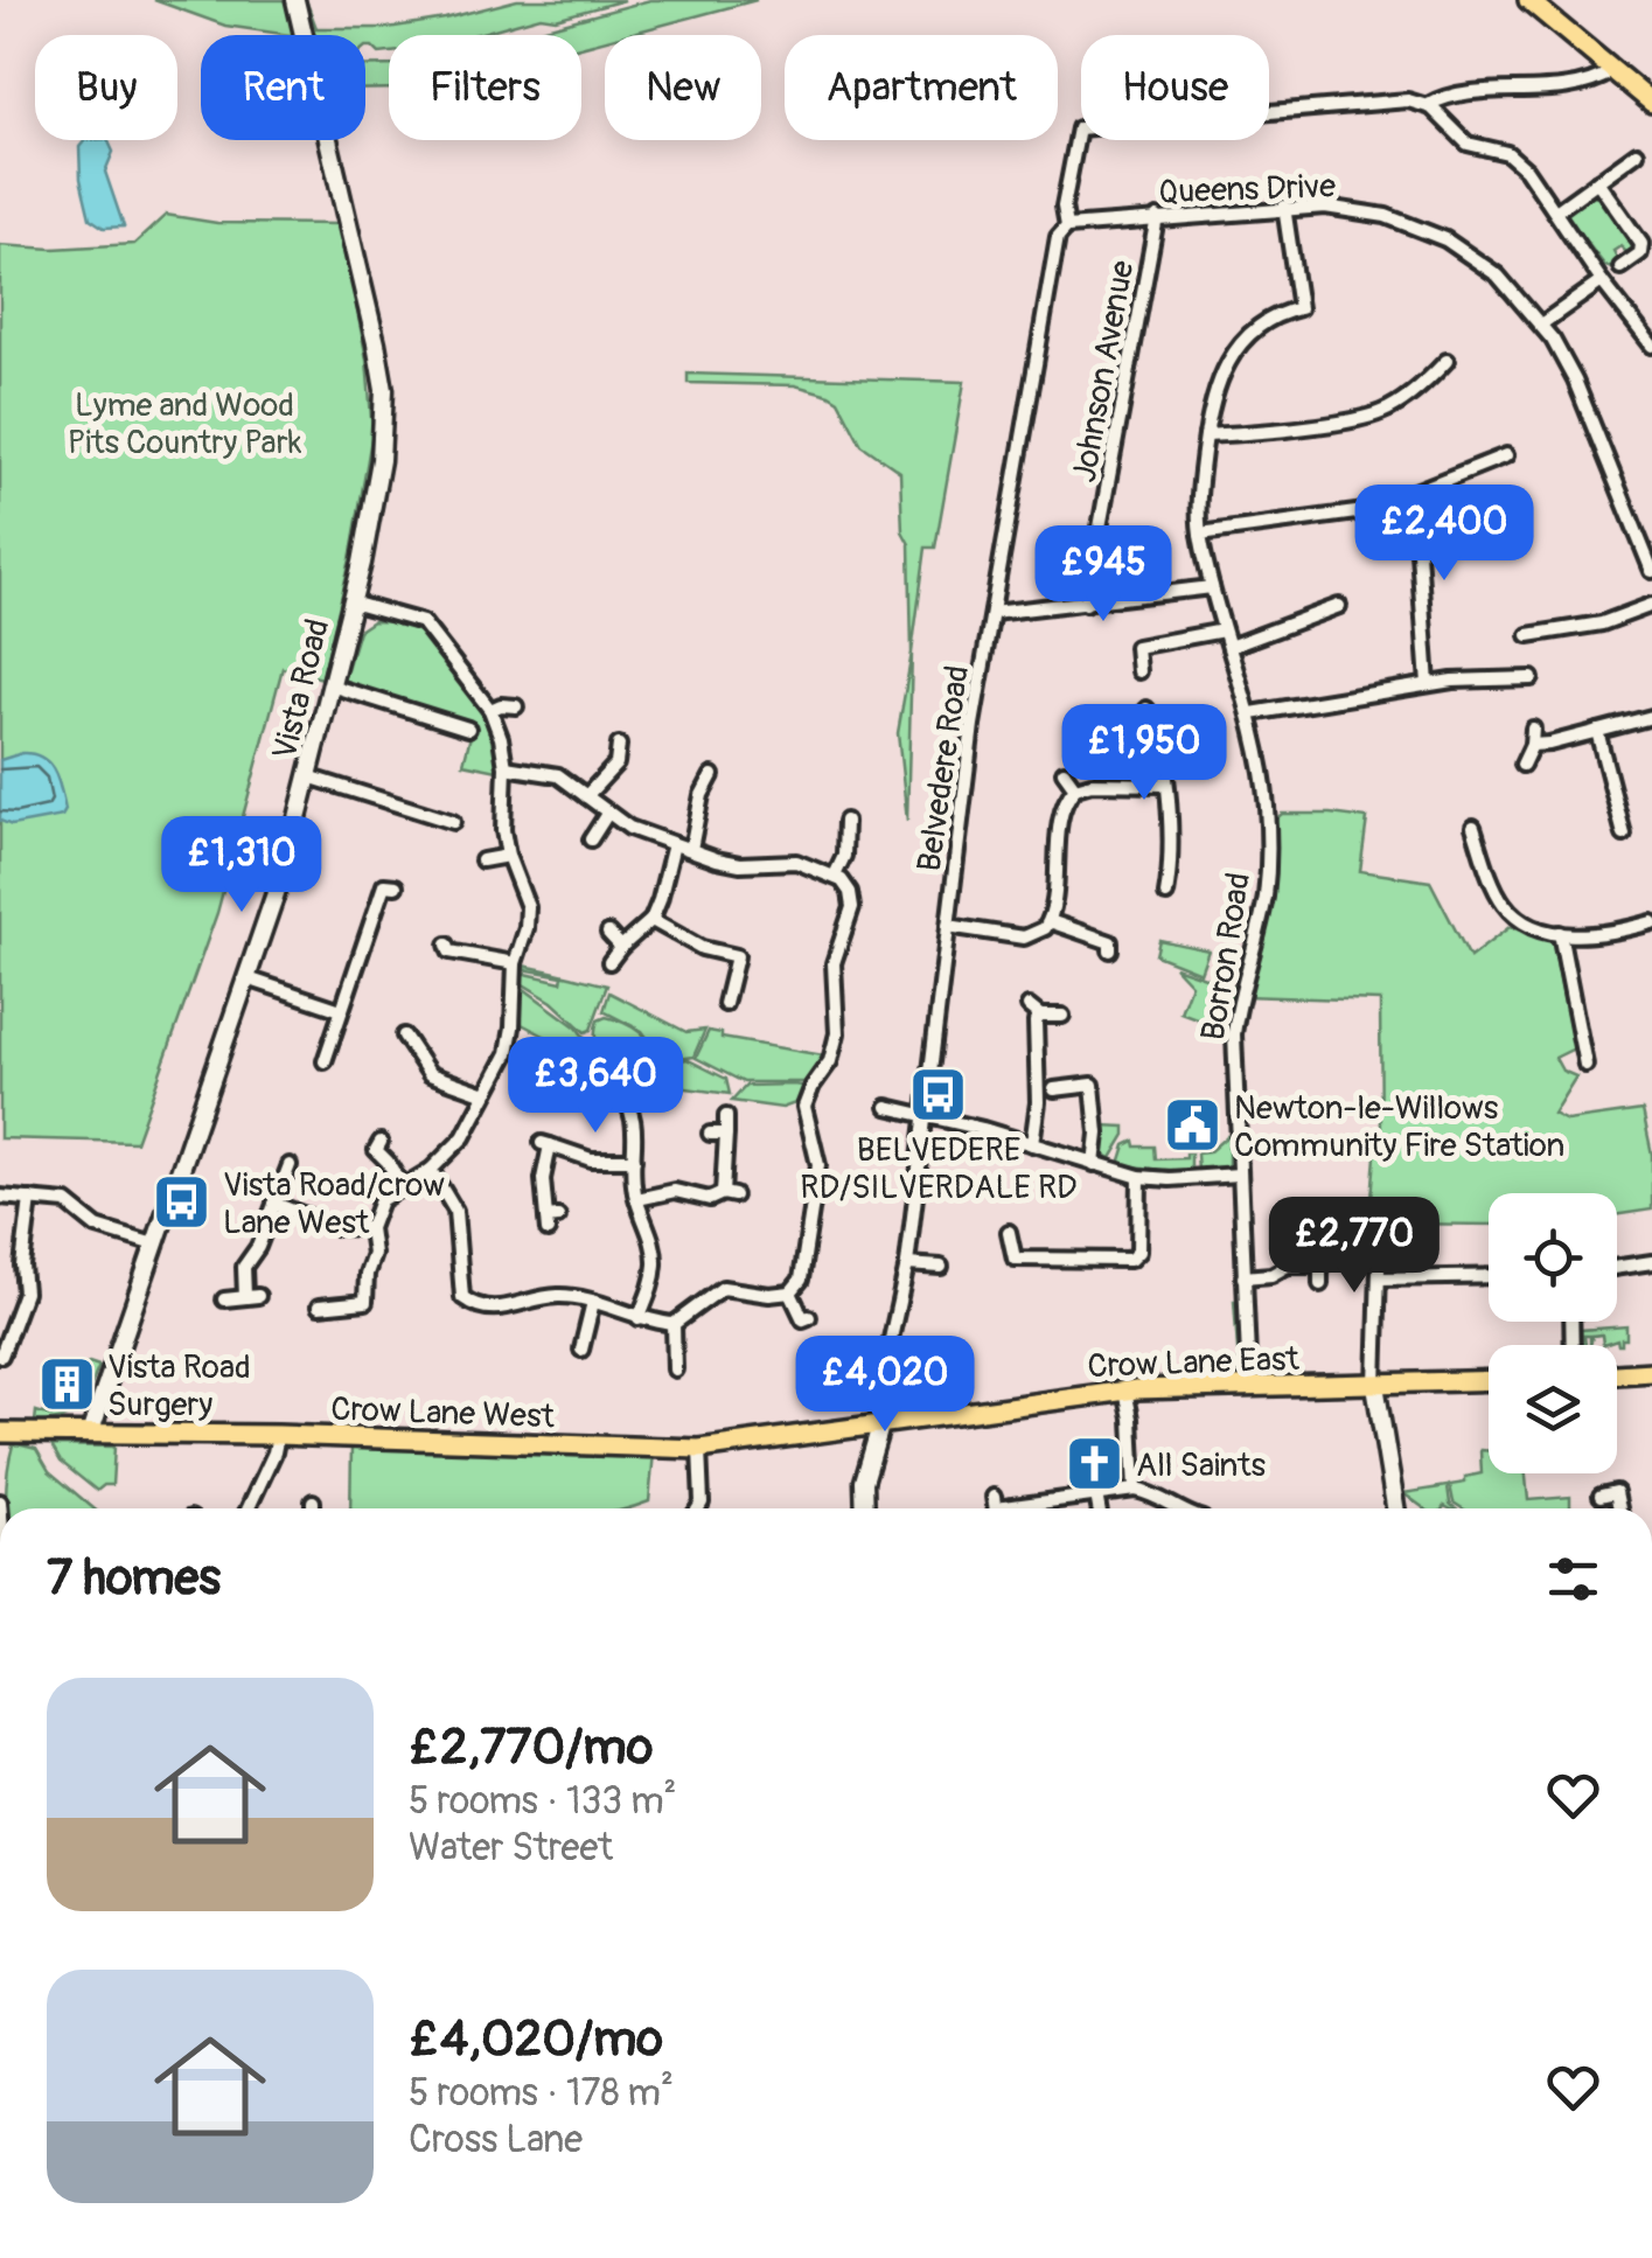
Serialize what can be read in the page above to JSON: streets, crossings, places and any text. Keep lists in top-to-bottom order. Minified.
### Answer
{"streets":{"main road":["Vista Road","Crow Lane East","Crow Lane West"],"street":["Queens Drive","Johnson Avenue","Belvedere Road","Borron Road"]},"crossings":[["Queens Drive","Johnson Avenue"],["Queens Drive","Belvedere Road"],["Queens Drive","Borron Road"],["Vista Road","Crow Lane West"],["Belvedere Road","Crow Lane East"],["Belvedere Road","Crow Lane West"],["Borron Road","Crow Lane East"],["Crow Lane East","Crow Lane West"]],"parks":["Lyme and Wood Pits Country Park"],"places":{"bus stop":["BELVEDERE RD/SILVERDALE RD","Vista Road/crow Lane West"],"public building":["Newton-le-Willows Community Fire Station"],"building":["Vista Road Surgery"],"church":["All Saints"]},"page":{"chip":["Buy","Rent","Filters","New","Apartment","House"],"price":["£2,400","£945","£1,950","£1,310","£3,640","£2,770","£4,020"],"heading":"7 homes","list":[{"name":"£2,770/mo","note":"5 rooms · 133 m² · Water Street"},{"name":"£4,020/mo","note":"5 rooms · 178 m² · Cross Lane"}]}}
